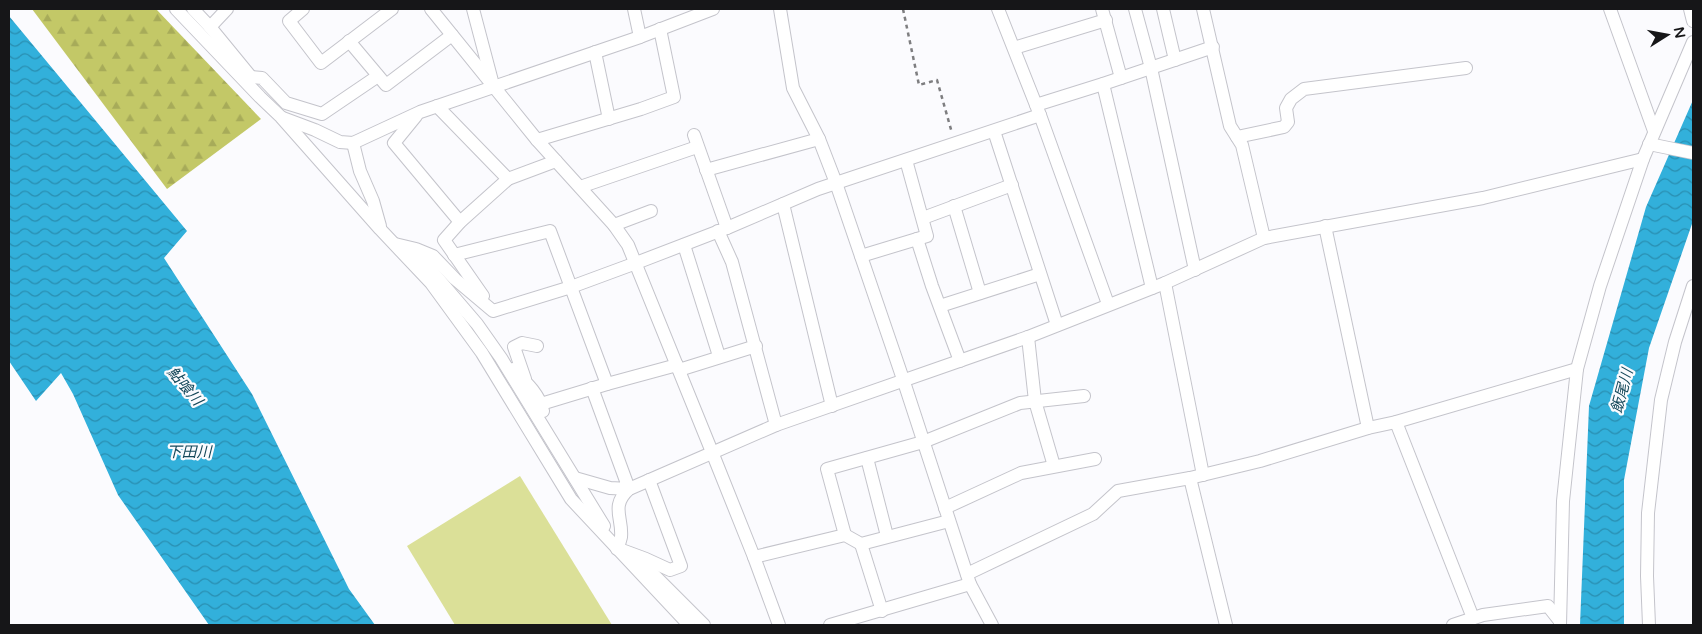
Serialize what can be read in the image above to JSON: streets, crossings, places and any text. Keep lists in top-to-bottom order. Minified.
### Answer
{"water":["鮎喰川","飯尾川","下田川"],"north":"right"}
